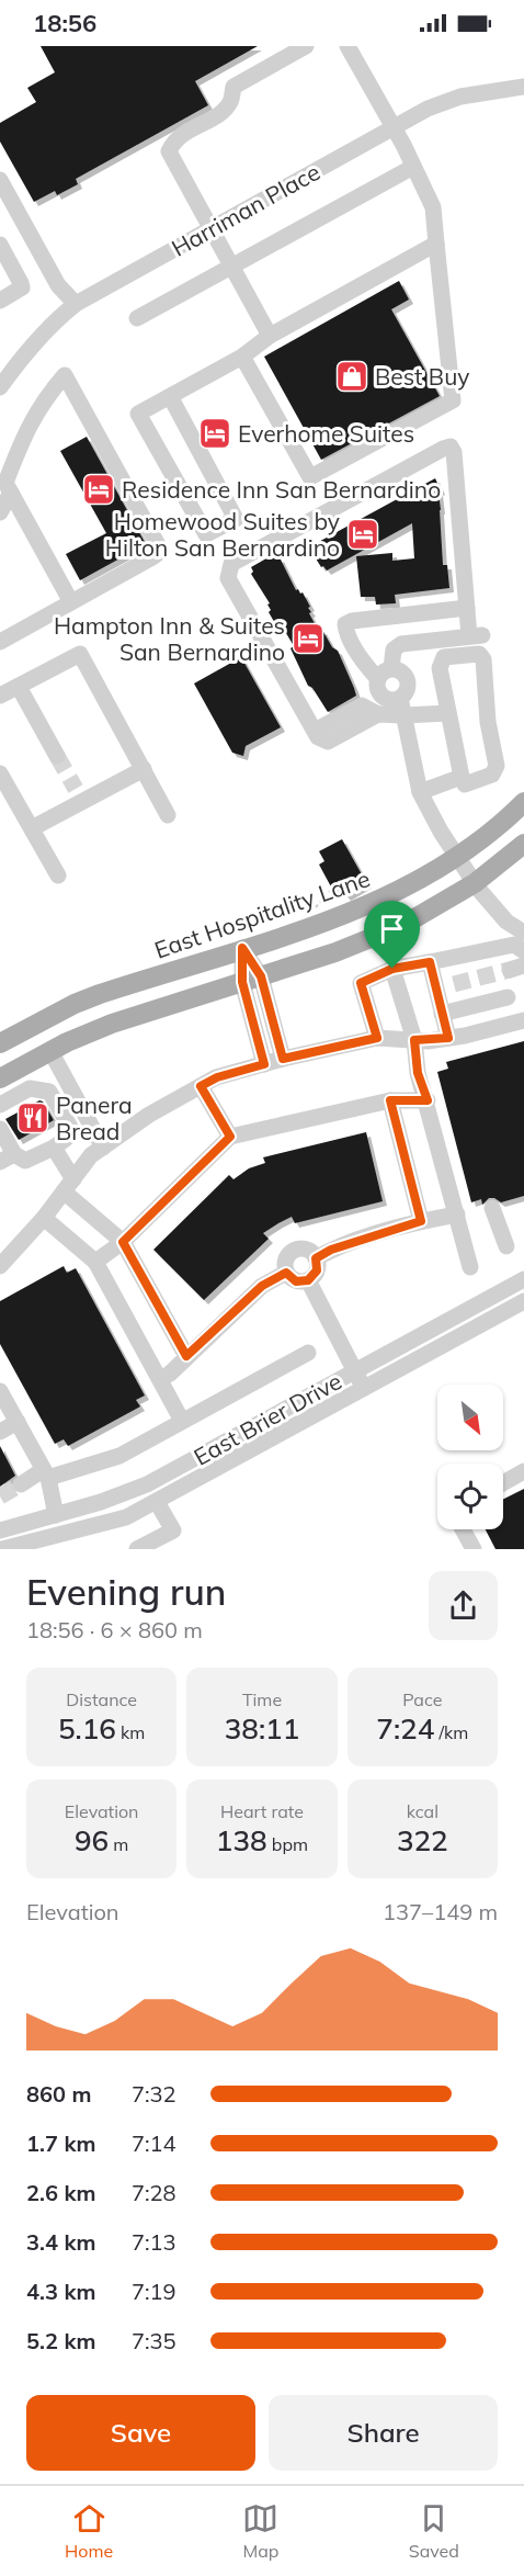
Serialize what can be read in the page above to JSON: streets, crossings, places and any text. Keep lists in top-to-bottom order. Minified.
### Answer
{"streets":{"main road":["East Hospitality Lane"],"street":["Harriman Place","East Brier Drive"]},"places":{"shop":["Best Buy"],"hotel":["Everhome Suites","Residence Inn San Bernardino","Homewood Suites by Hilton San Bernardino","Hampton Inn & Suites San Bernardino"],"restaurant":["Panera Bread"]},"north":"bottom right","page":{"status":"18:56","heading":["Evening run","18:56 · 6 × 860 m"],"stats":[["Distance","5.16 km"],["Time","38:11"],["Pace","7:24 /km"],["Elevation","96 m"],["Heart rate","138 bpm"],["kcal","322"]],"chart":["Elevation","137–149 m"],"list":[{"name":"860 m","note":"7:32"},{"name":"1.7 km","note":"7:14"},{"name":"2.6 km","note":"7:28"},{"name":"3.4 km","note":"7:13"},{"name":"4.3 km","note":"7:19"},{"name":"5.2 km","note":"7:35"}],"buttons":["Save","Share"],"tabs":["Home","Map","Saved"]}}
